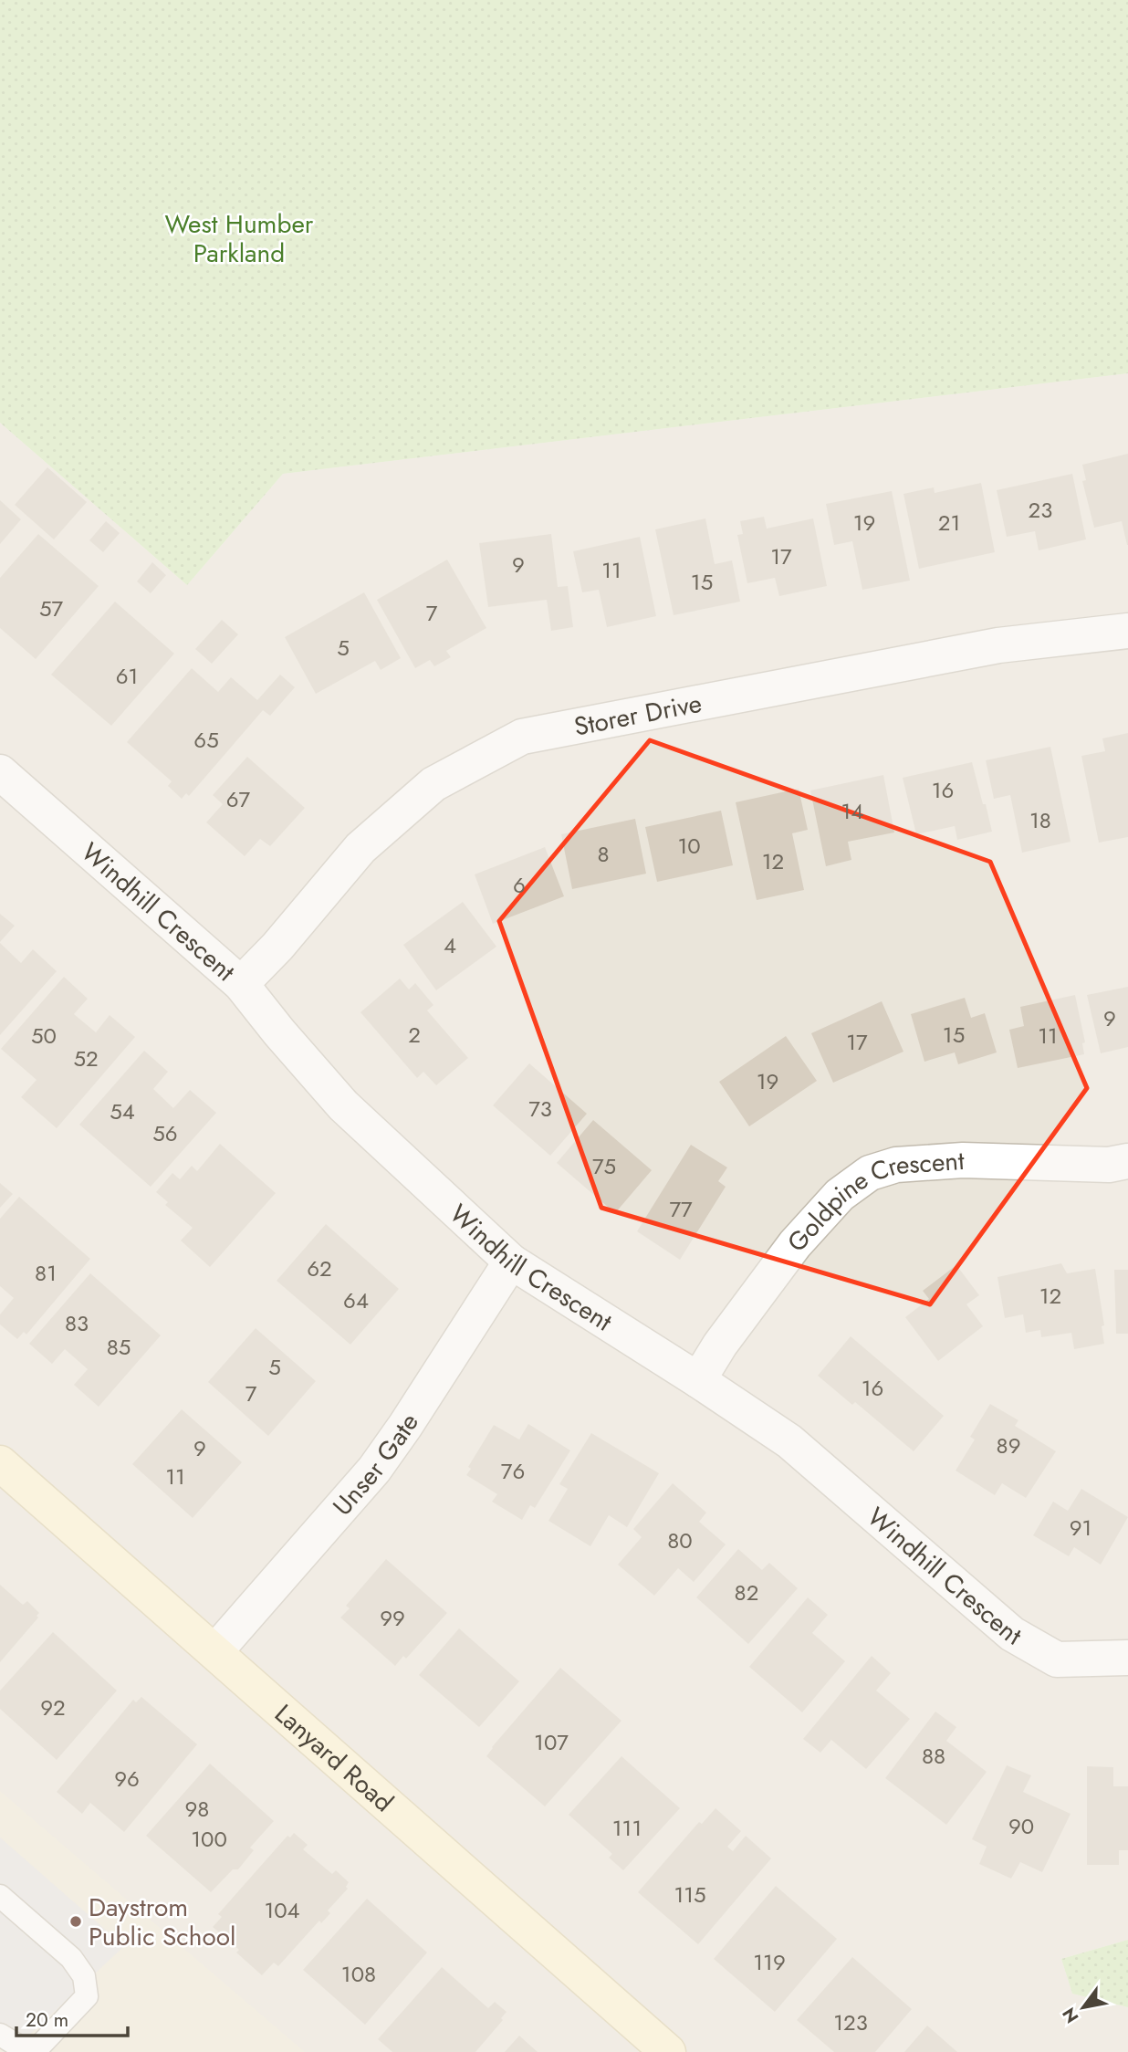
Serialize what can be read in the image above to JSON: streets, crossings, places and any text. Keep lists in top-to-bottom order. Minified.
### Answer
{"streets":{"street":["Storer Drive","Windhill Crescent","Goldpine Crescent","Unser Gate","Lanyard Road"]},"crossings":[["Storer Drive","Windhill Crescent"],["Windhill Crescent","Goldpine Crescent"],["Windhill Crescent","Unser Gate"],["Unser Gate","Lanyard Road"]],"parks":["West Humber Parkland"],"places":["Daystrom Public School"],"house_numbers":["23","19","21","17","9","11","15","57","7","5","61","65","16","67","14","18","10","8","12","6","4","9","2","15","50","11","17","52","19","73","54","56","75","77","62","81","12","64","83","85","5","16","7","89","9","76","11","91","80","82","99","92","107","88","96","98","90","111","100","115","104","119","108","123"],"scale_bar":"20 m","north":"bottom left"}
